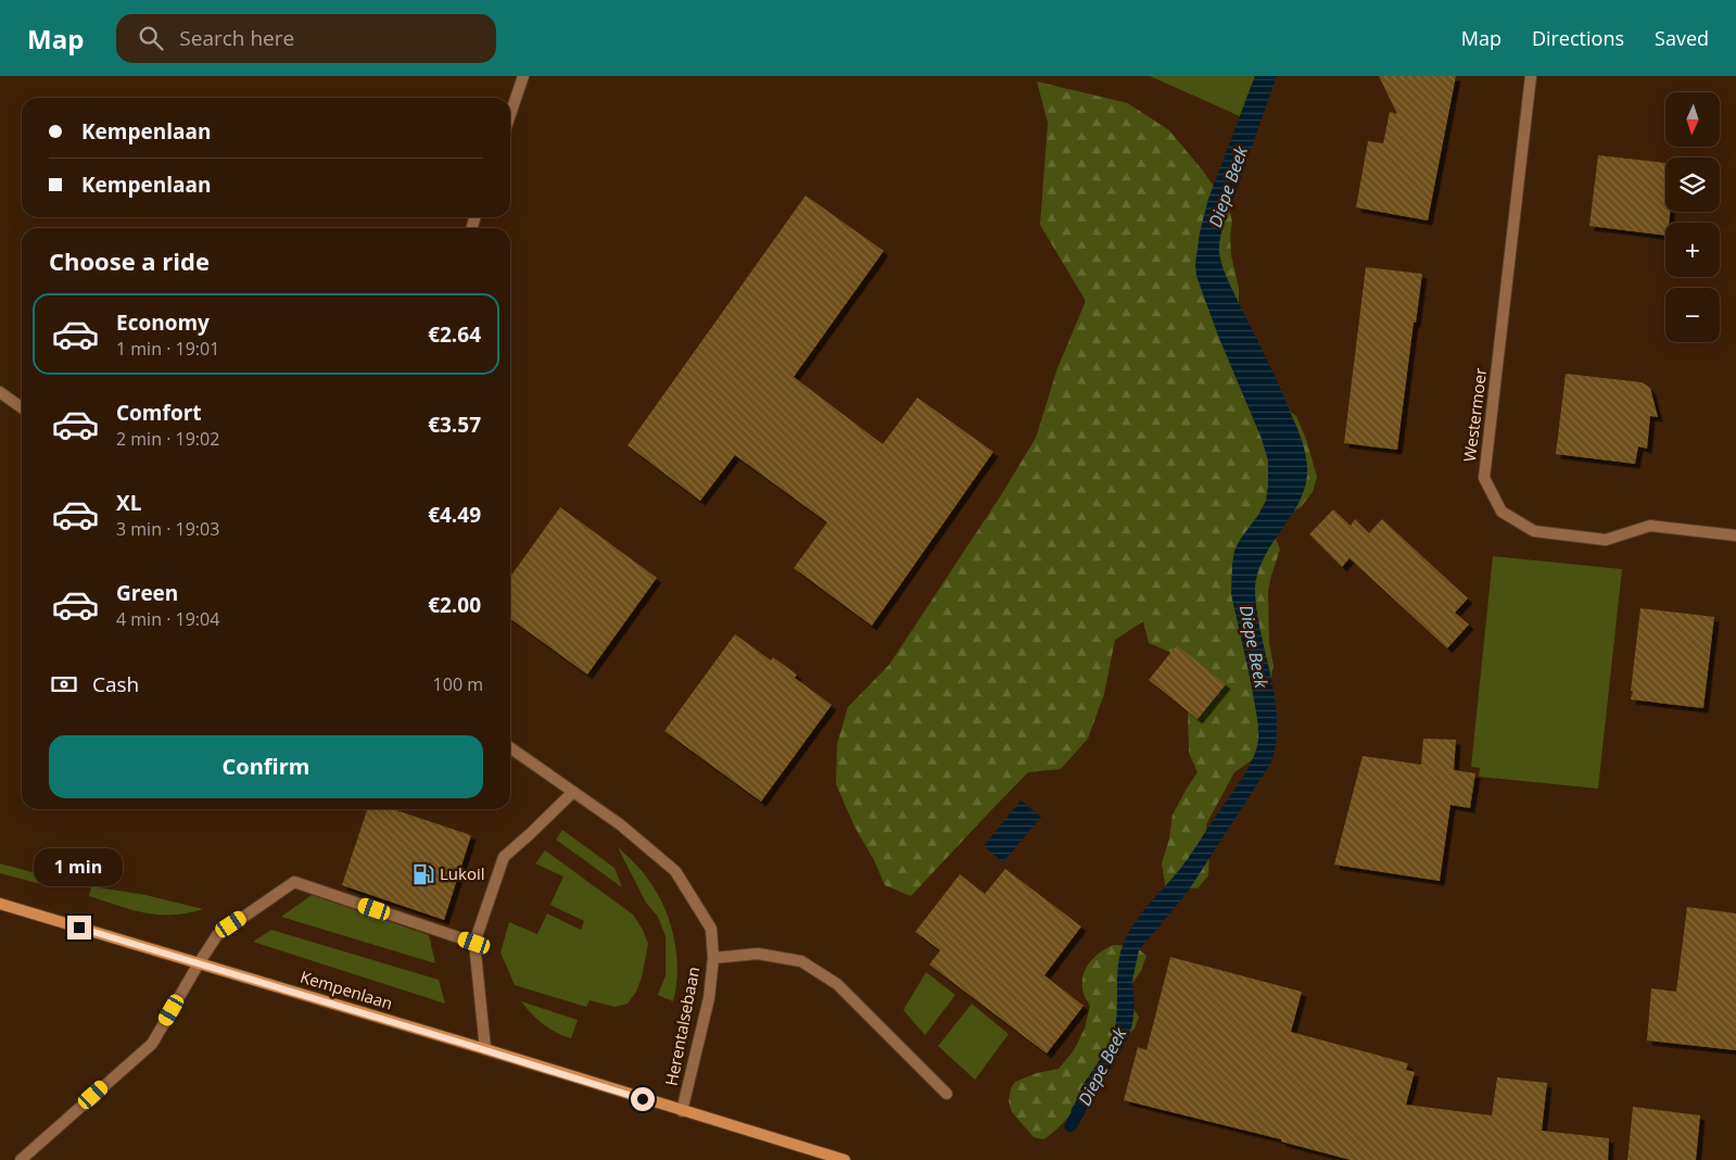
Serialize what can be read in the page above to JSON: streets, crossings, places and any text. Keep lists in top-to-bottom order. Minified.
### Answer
{"streets":{"main road":["Kempenlaan","Herentalsebaan"],"street":["Westermoer"]},"crossings":[["Kempenlaan","Herentalsebaan"]],"water":["Diepe Beek"],"places":{"fuel station":["Lukoil"]},"north":"bottom","page":{"header":"Map","search":"Search here","nav":["Map","Directions","Saved"],"map_buttons":["+","−"],"banner":["Kempenlaan","Kempenlaan"],"heading":"Choose a ride","list":[{"name":"Economy","note":"1 min · 19:01","value":"€2.64"},{"name":"Comfort","note":"2 min · 19:02","value":"€3.57"},{"name":"XL","note":"3 min · 19:03","value":"€4.49"},{"name":"Green","note":"4 min · 19:04","value":"€2.00"}],"pay":["Cash","100 m"],"buttons":"Confirm","bubble":"1 min"}}
